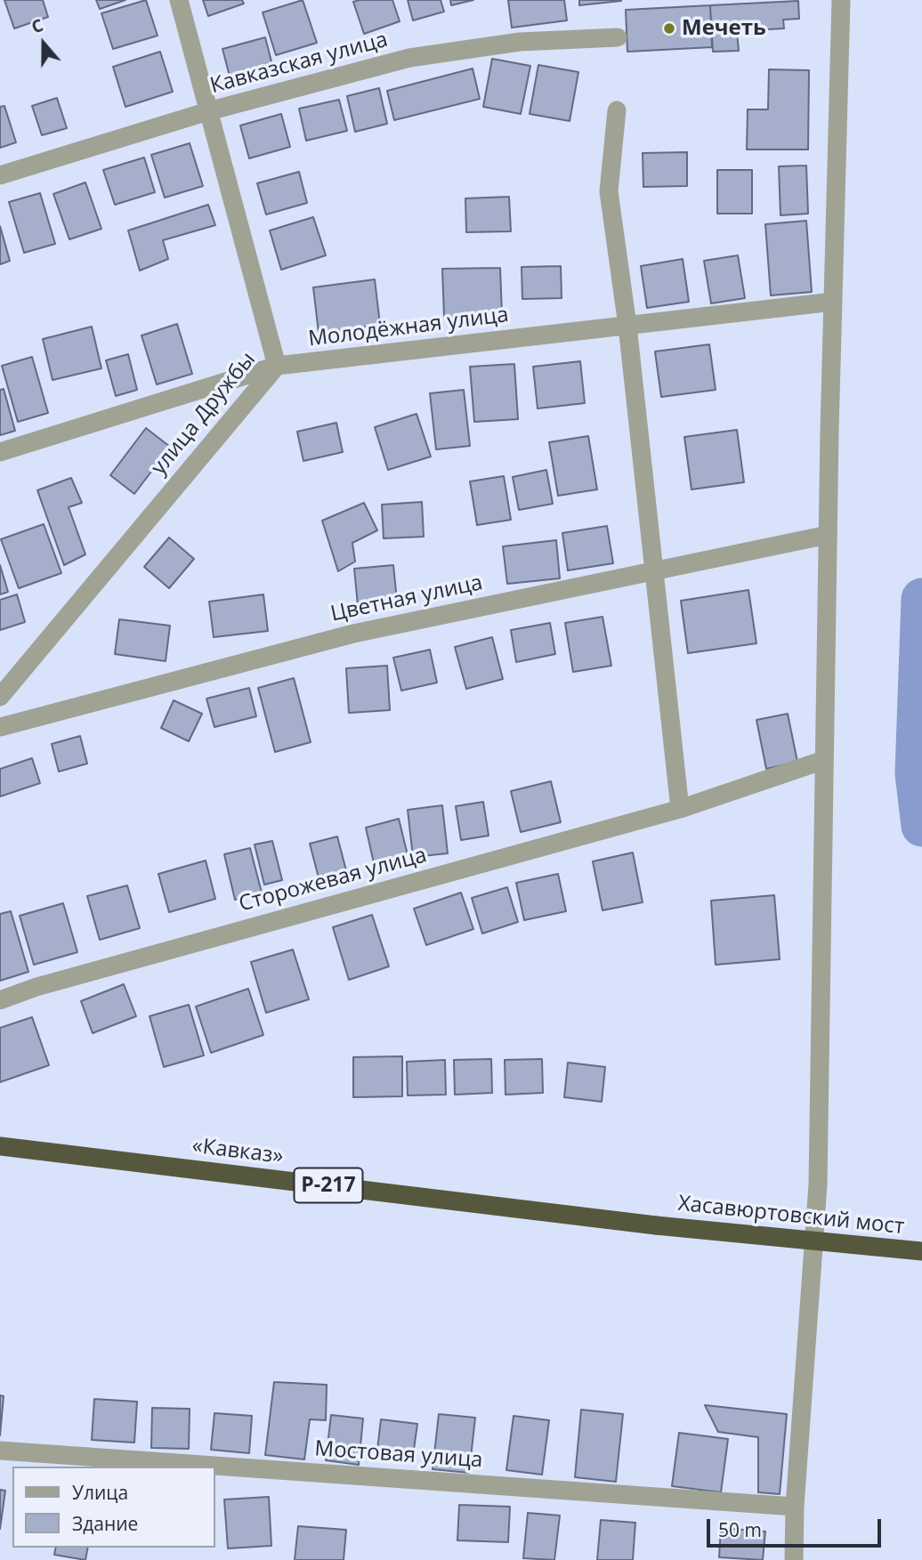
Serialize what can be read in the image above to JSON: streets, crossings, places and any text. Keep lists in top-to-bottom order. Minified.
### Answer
{"streets":{"highway":["«Кавказ»","Р-217","Хасавюртовский мост"],"street":["Кавказская улица","Молодёжная улица","улица Дружбы","Цветная улица","Сторожевая улица","Мостовая улица"]},"crossings":[["Кавказская улица","улица Дружбы"],["Молодёжная улица","улица Дружбы"],["«Кавказ»","Хасавюртовский мост"]],"places":["Мечеть"],"legend":["Улица","Здание"],"scale_bar":"50 m","north":"top"}
